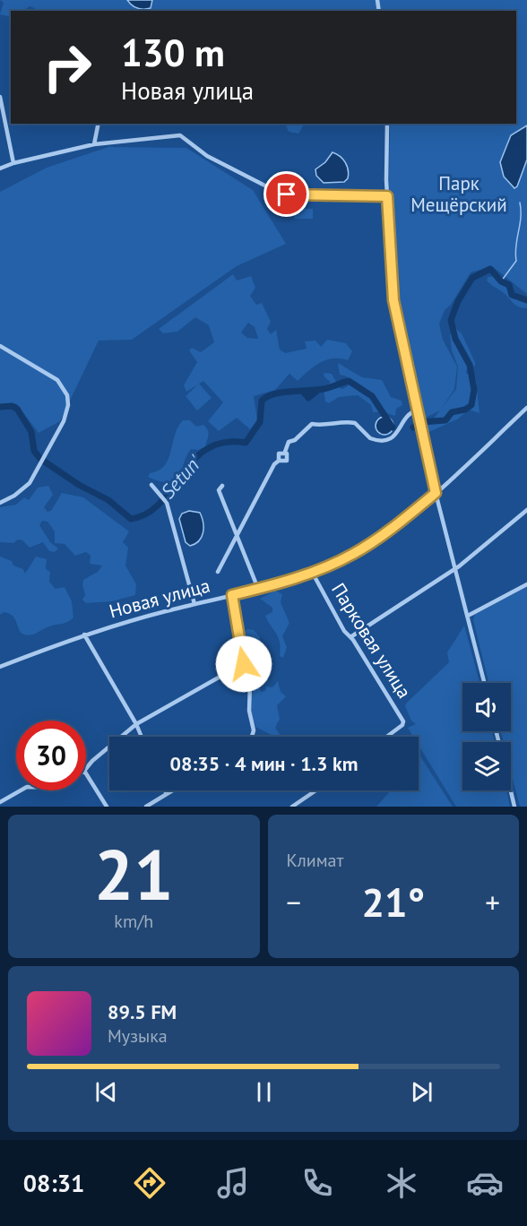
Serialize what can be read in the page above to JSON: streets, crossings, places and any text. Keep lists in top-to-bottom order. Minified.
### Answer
{"streets":{"street":["Новая улица","Парковая улица"]},"crossings":[["Новая улица","Парковая улица"]],"water":["Setun'"],"parks":["Парк Мещёрский"],"page":{"turn":["130 m","Новая улица"],"limit":"30","trip":"08:35 · 4 мин · 1.3 km","tile":[["21","km/h"],"Климат"],"heat":["−","21°","+"],"song":["89.5 FM","Музыка"],"tabs":"08:31"}}
